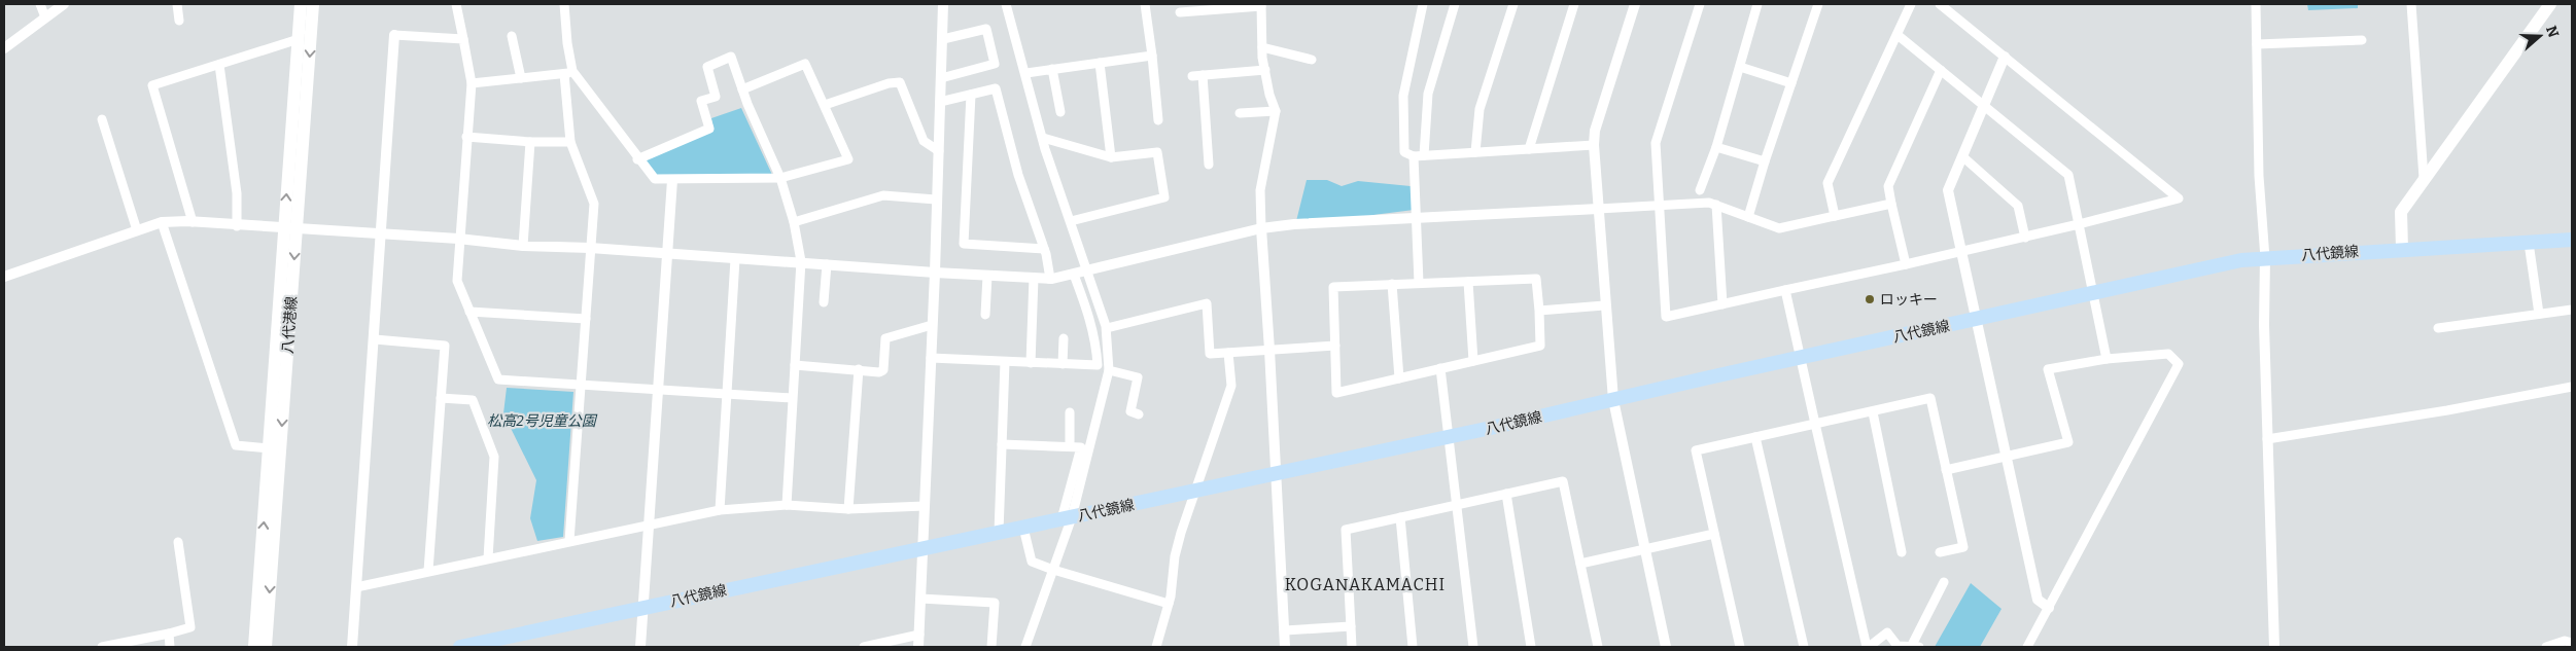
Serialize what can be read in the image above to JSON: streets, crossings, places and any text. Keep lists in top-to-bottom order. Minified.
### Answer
{"streets":{"main road":["八代鏡線","八代港線"]},"districts":["KOGANAKAMACHI"],"parks":["松高2号児童公園"],"places":["ロッキー"],"north":"right"}
